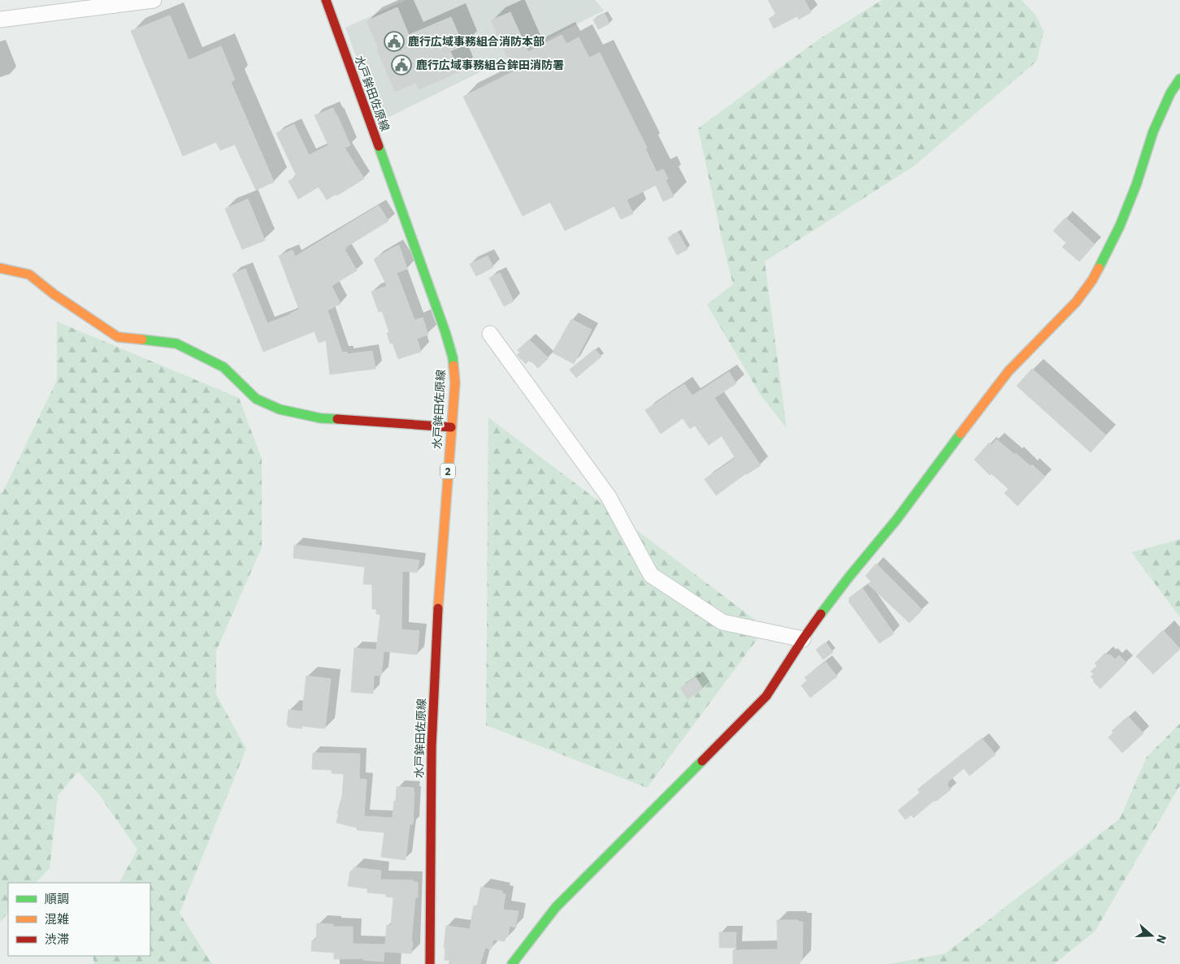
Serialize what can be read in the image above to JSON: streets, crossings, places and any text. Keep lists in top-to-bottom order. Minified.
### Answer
{"streets":{"street":["水戸鉾田佐原線","2"]},"places":{"public building":["鹿行広域事務組合消防本部","鹿行広域事務組合鉾田消防署"]},"legend":["順調","混雑","渋滞"],"north":"right"}
